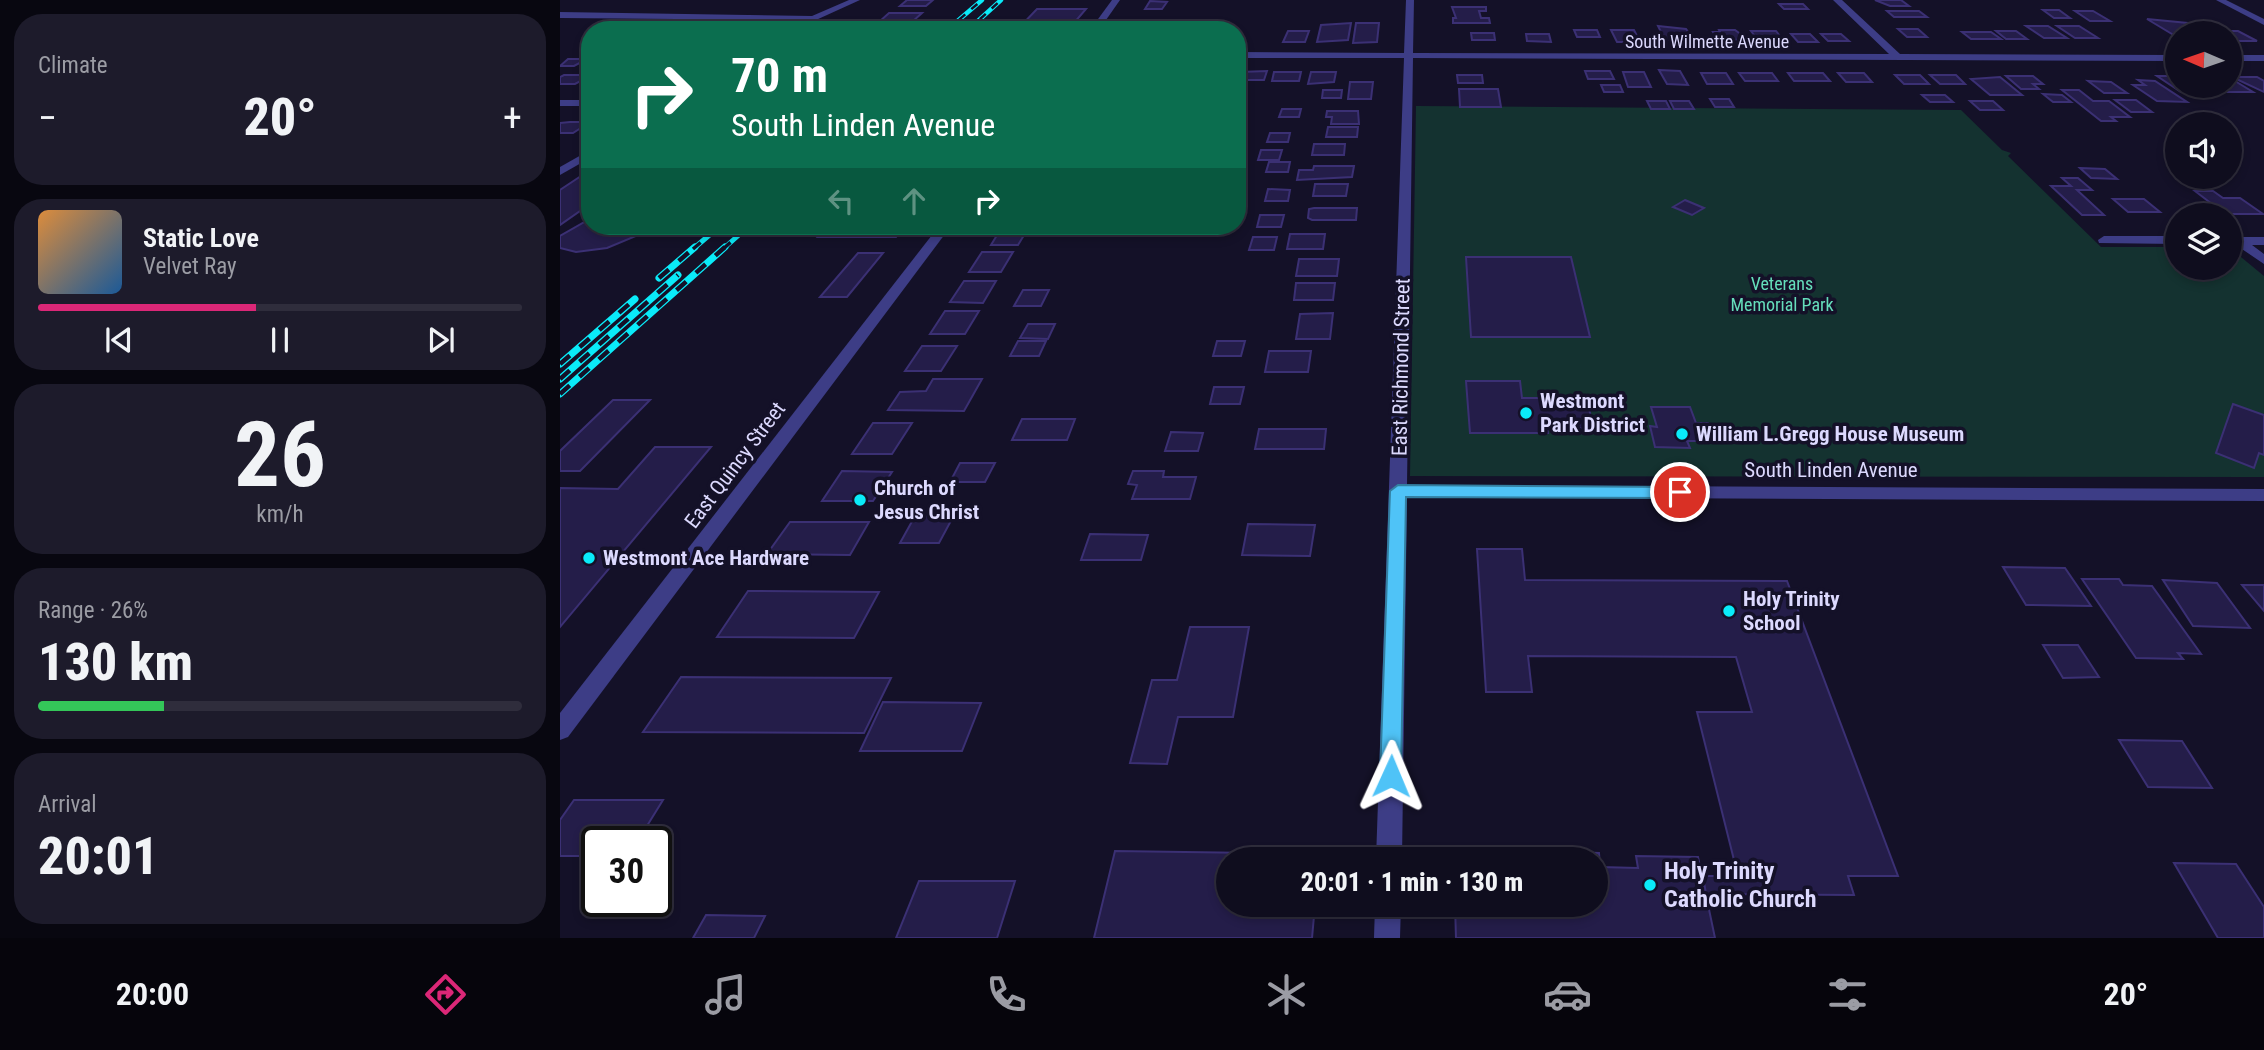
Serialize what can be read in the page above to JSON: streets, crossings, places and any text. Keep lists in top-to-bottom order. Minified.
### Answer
{"streets":{"street":["South Wilmette Avenue","East Richmond Street","East Quincy Street","South Linden Avenue"]},"crossings":[["South Wilmette Avenue","East Richmond Street"],["East Richmond Street","South Linden Avenue"]],"parks":["Veterans Memorial Park"],"places":["Westmont Park District","William L.Gregg House Museum","Church of Jesus Christ","Westmont Ace Hardware","Holy Trinity School","Holy Trinity Catholic Church"],"north":"left","page":{"tile":["Climate",["26","km/h"],["Range · 26%","130 km"],["Arrival","20:01"]],"turn":["70 m","South Linden Avenue"],"heat":["−","20°","+"],"song":["Static Love","Velvet Ray"],"limit":"30","trip":"20:01 · 1 min · 130 m","tabs":["20:00","20°"]}}
